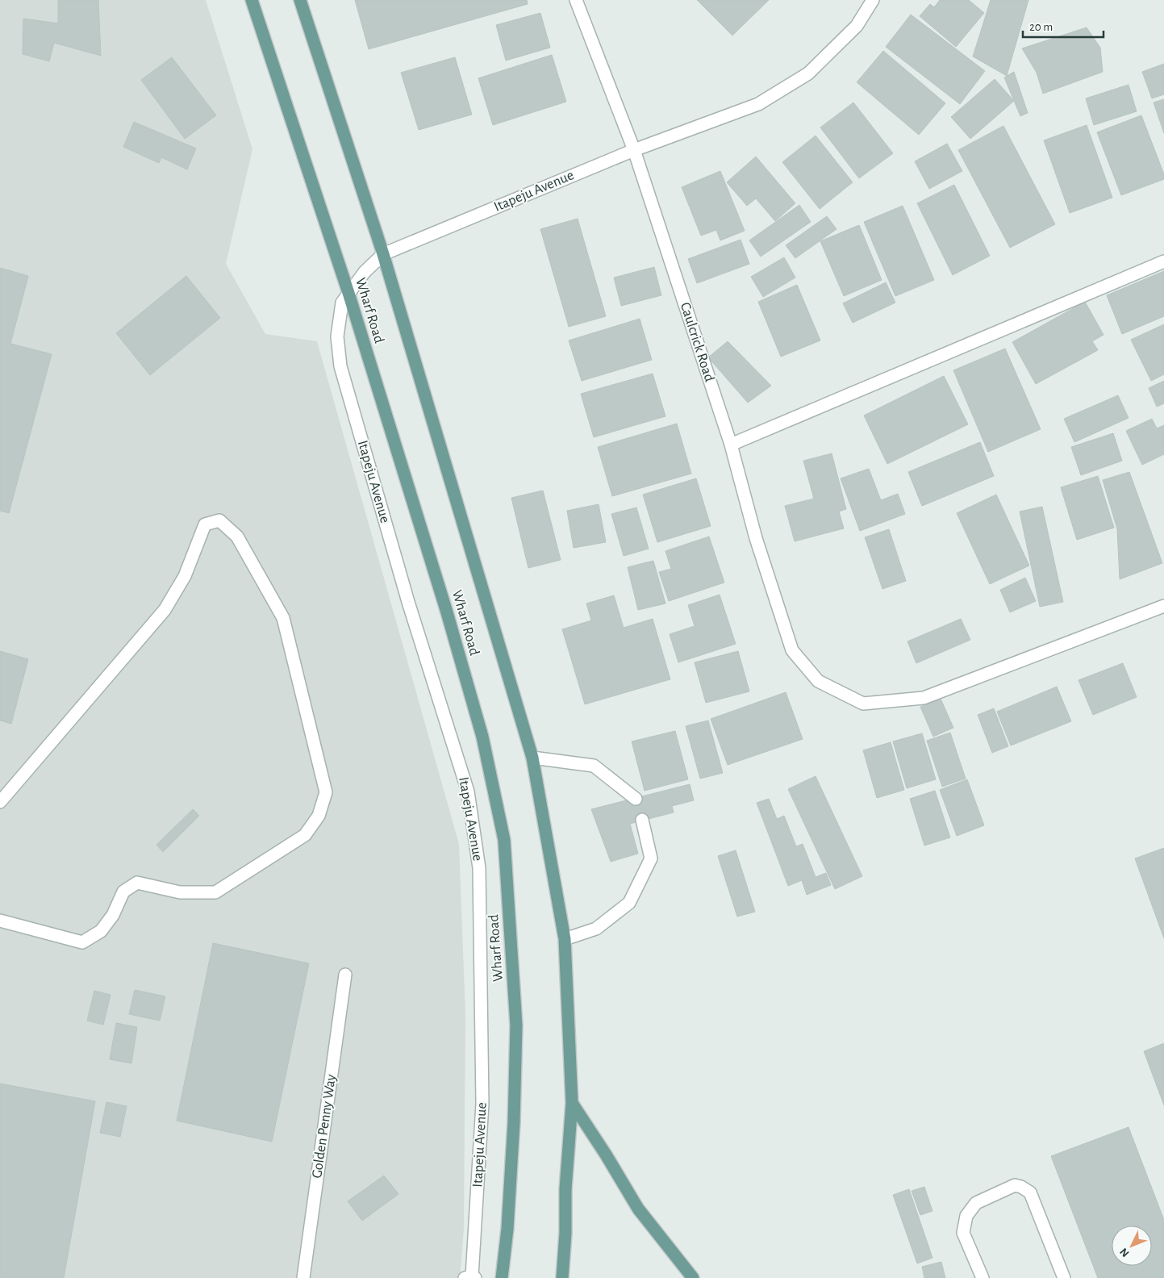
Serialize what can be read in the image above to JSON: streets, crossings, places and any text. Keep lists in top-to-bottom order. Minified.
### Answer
{"streets":{"main road":["Wharf Road"],"street":["Itapeju Avenue","Caulcrick Road","Golden Penny Way"]},"crossings":[["Itapeju Avenue","Wharf Road"],["Itapeju Avenue","Caulcrick Road"]],"scale_bar":"20 m","north":"bottom left"}
